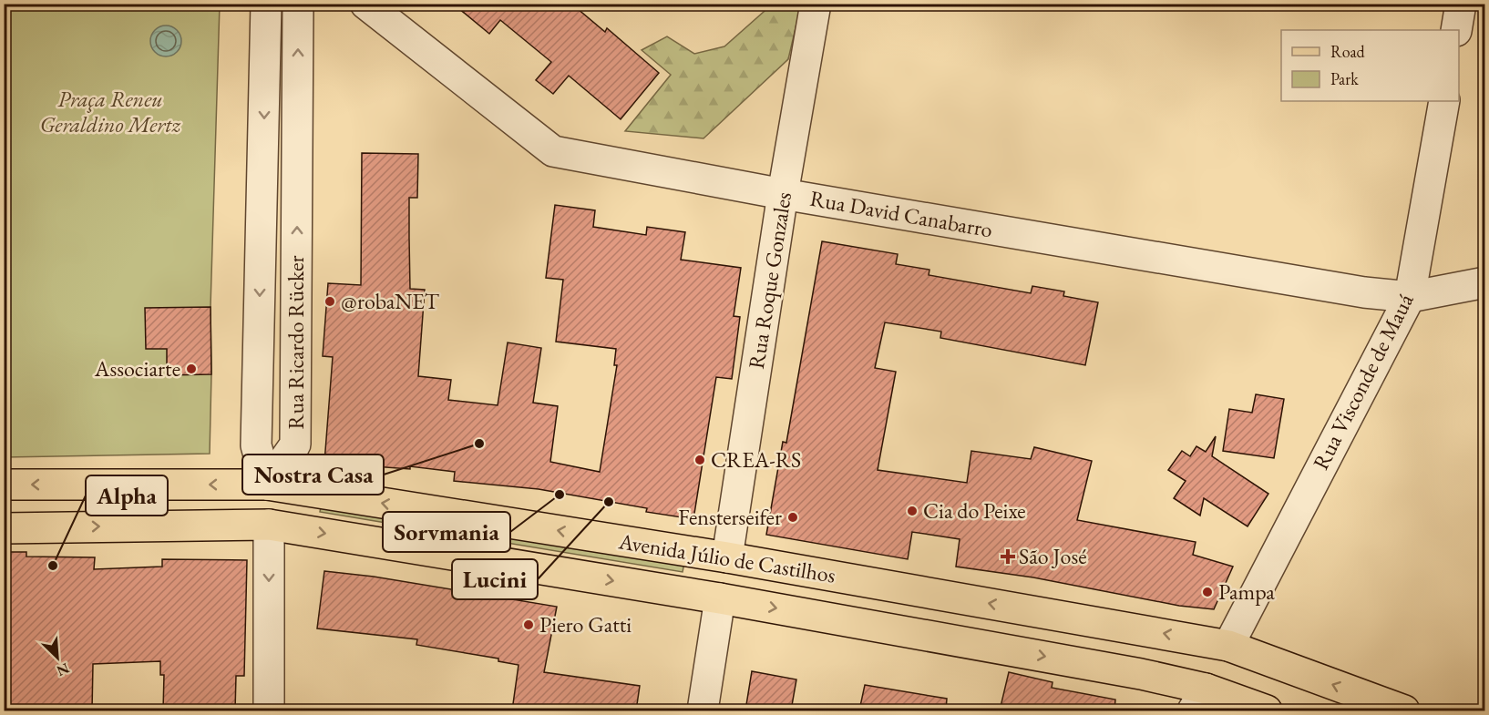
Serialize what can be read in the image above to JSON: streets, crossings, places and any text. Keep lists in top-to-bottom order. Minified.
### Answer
{"streets":{"main road":["Avenida Júlio de Castilhos"],"street":["Rua David Canabarro","Rua Roque Gonzales","Rua Ricardo Rücker","Rua Visconde de Mauá"]},"crossings":[["Rua David Canabarro","Rua Roque Gonzales"],["Rua David Canabarro","Rua Visconde de Mauá"],["Rua Roque Gonzales","Avenida Júlio de Castilhos"],["Rua Ricardo Rücker","Avenida Júlio de Castilhos"],["Rua Visconde de Mauá","Avenida Júlio de Castilhos"]],"parks":["Praça Reneu Geraldino Mertz"],"places":{"other":["@robaNET","Associarte","Nostra Casa","CREA-RS","Sorvmania","Lucini","Cia do Peixe","Fensterseifer","Alpha","Pampa","Piero Gatti"],"health":["São José"]},"legend":["Road","Park"],"north":"bottom right"}
